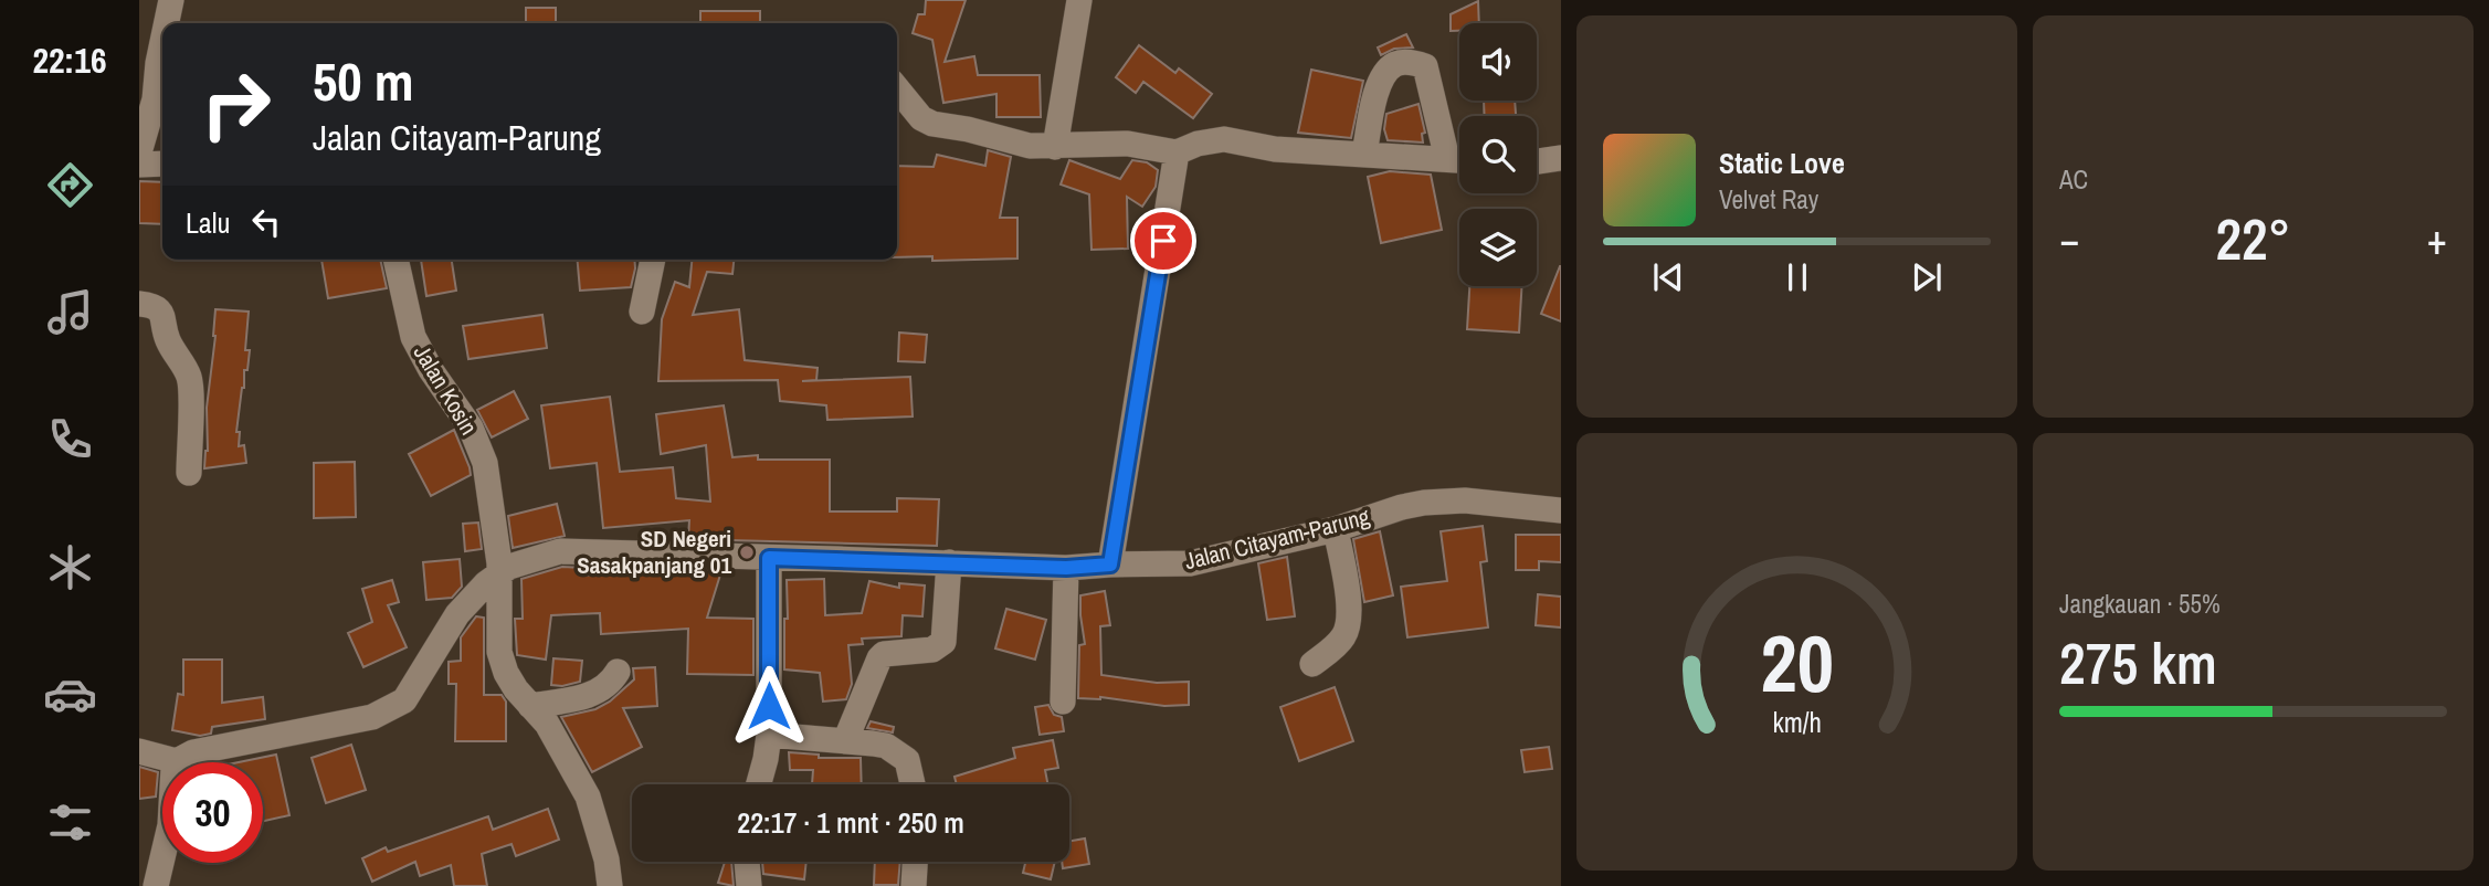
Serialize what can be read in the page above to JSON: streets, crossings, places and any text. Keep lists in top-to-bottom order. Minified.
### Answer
{"streets":{"street":["Jalan Kosin","Jalan Citayam-Parung"]},"crossings":[["Jalan Kosin","Jalan Citayam-Parung"]],"places":["SD Negeri Sasakpanjang 01"],"page":{"tabs":"22:16","tile":["AC",["Jangkauan · 55%","275 km"]],"turn":["50 m","Jalan Citayam-Parung"],"song":["Static Love","Velvet Ray"],"then":"Lalu","heat":["−","22°","+"],"limit":"30","trip":"22:17 · 1 mnt · 250 m","gauge":["20","km/h"]}}
